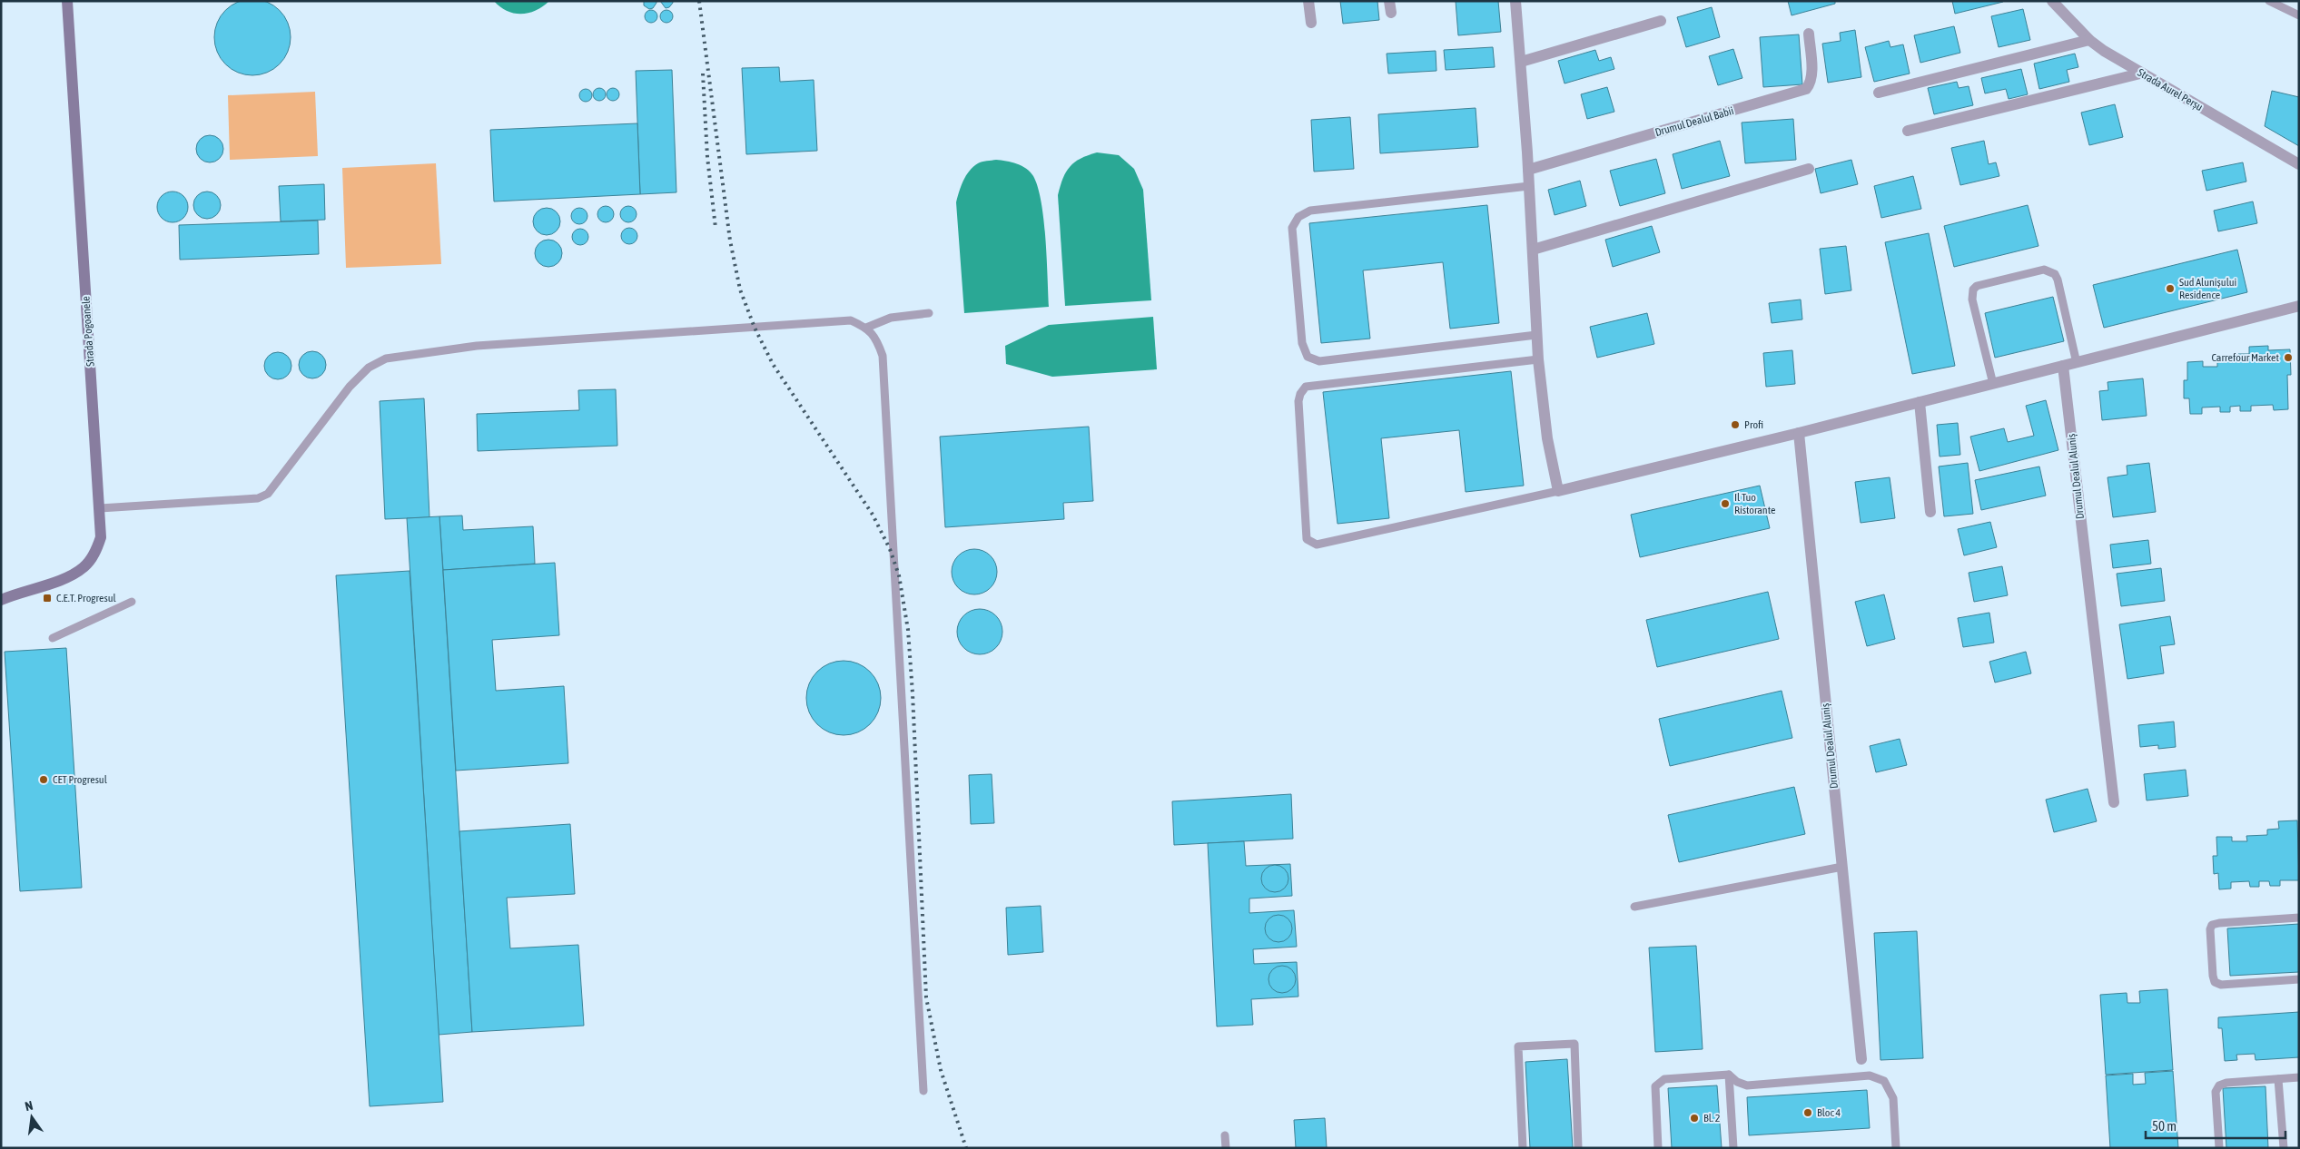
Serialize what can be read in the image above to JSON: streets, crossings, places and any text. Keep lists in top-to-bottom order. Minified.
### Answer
{"streets":{"street":["Strada Aurel Perșu","Drumul Dealul Babii","Strada Pogoanele","Drumul Dealul Aluniș"]},"places":{"other":["Sud Alunișului Residence","Carrefour Market","Profi","Il Tuo Ristorante","CET Progresul","Bloc 4","Bl. 2"],"transit":["C.E.T. Progresul"]},"scale_bar":"50 m","north":"top"}
